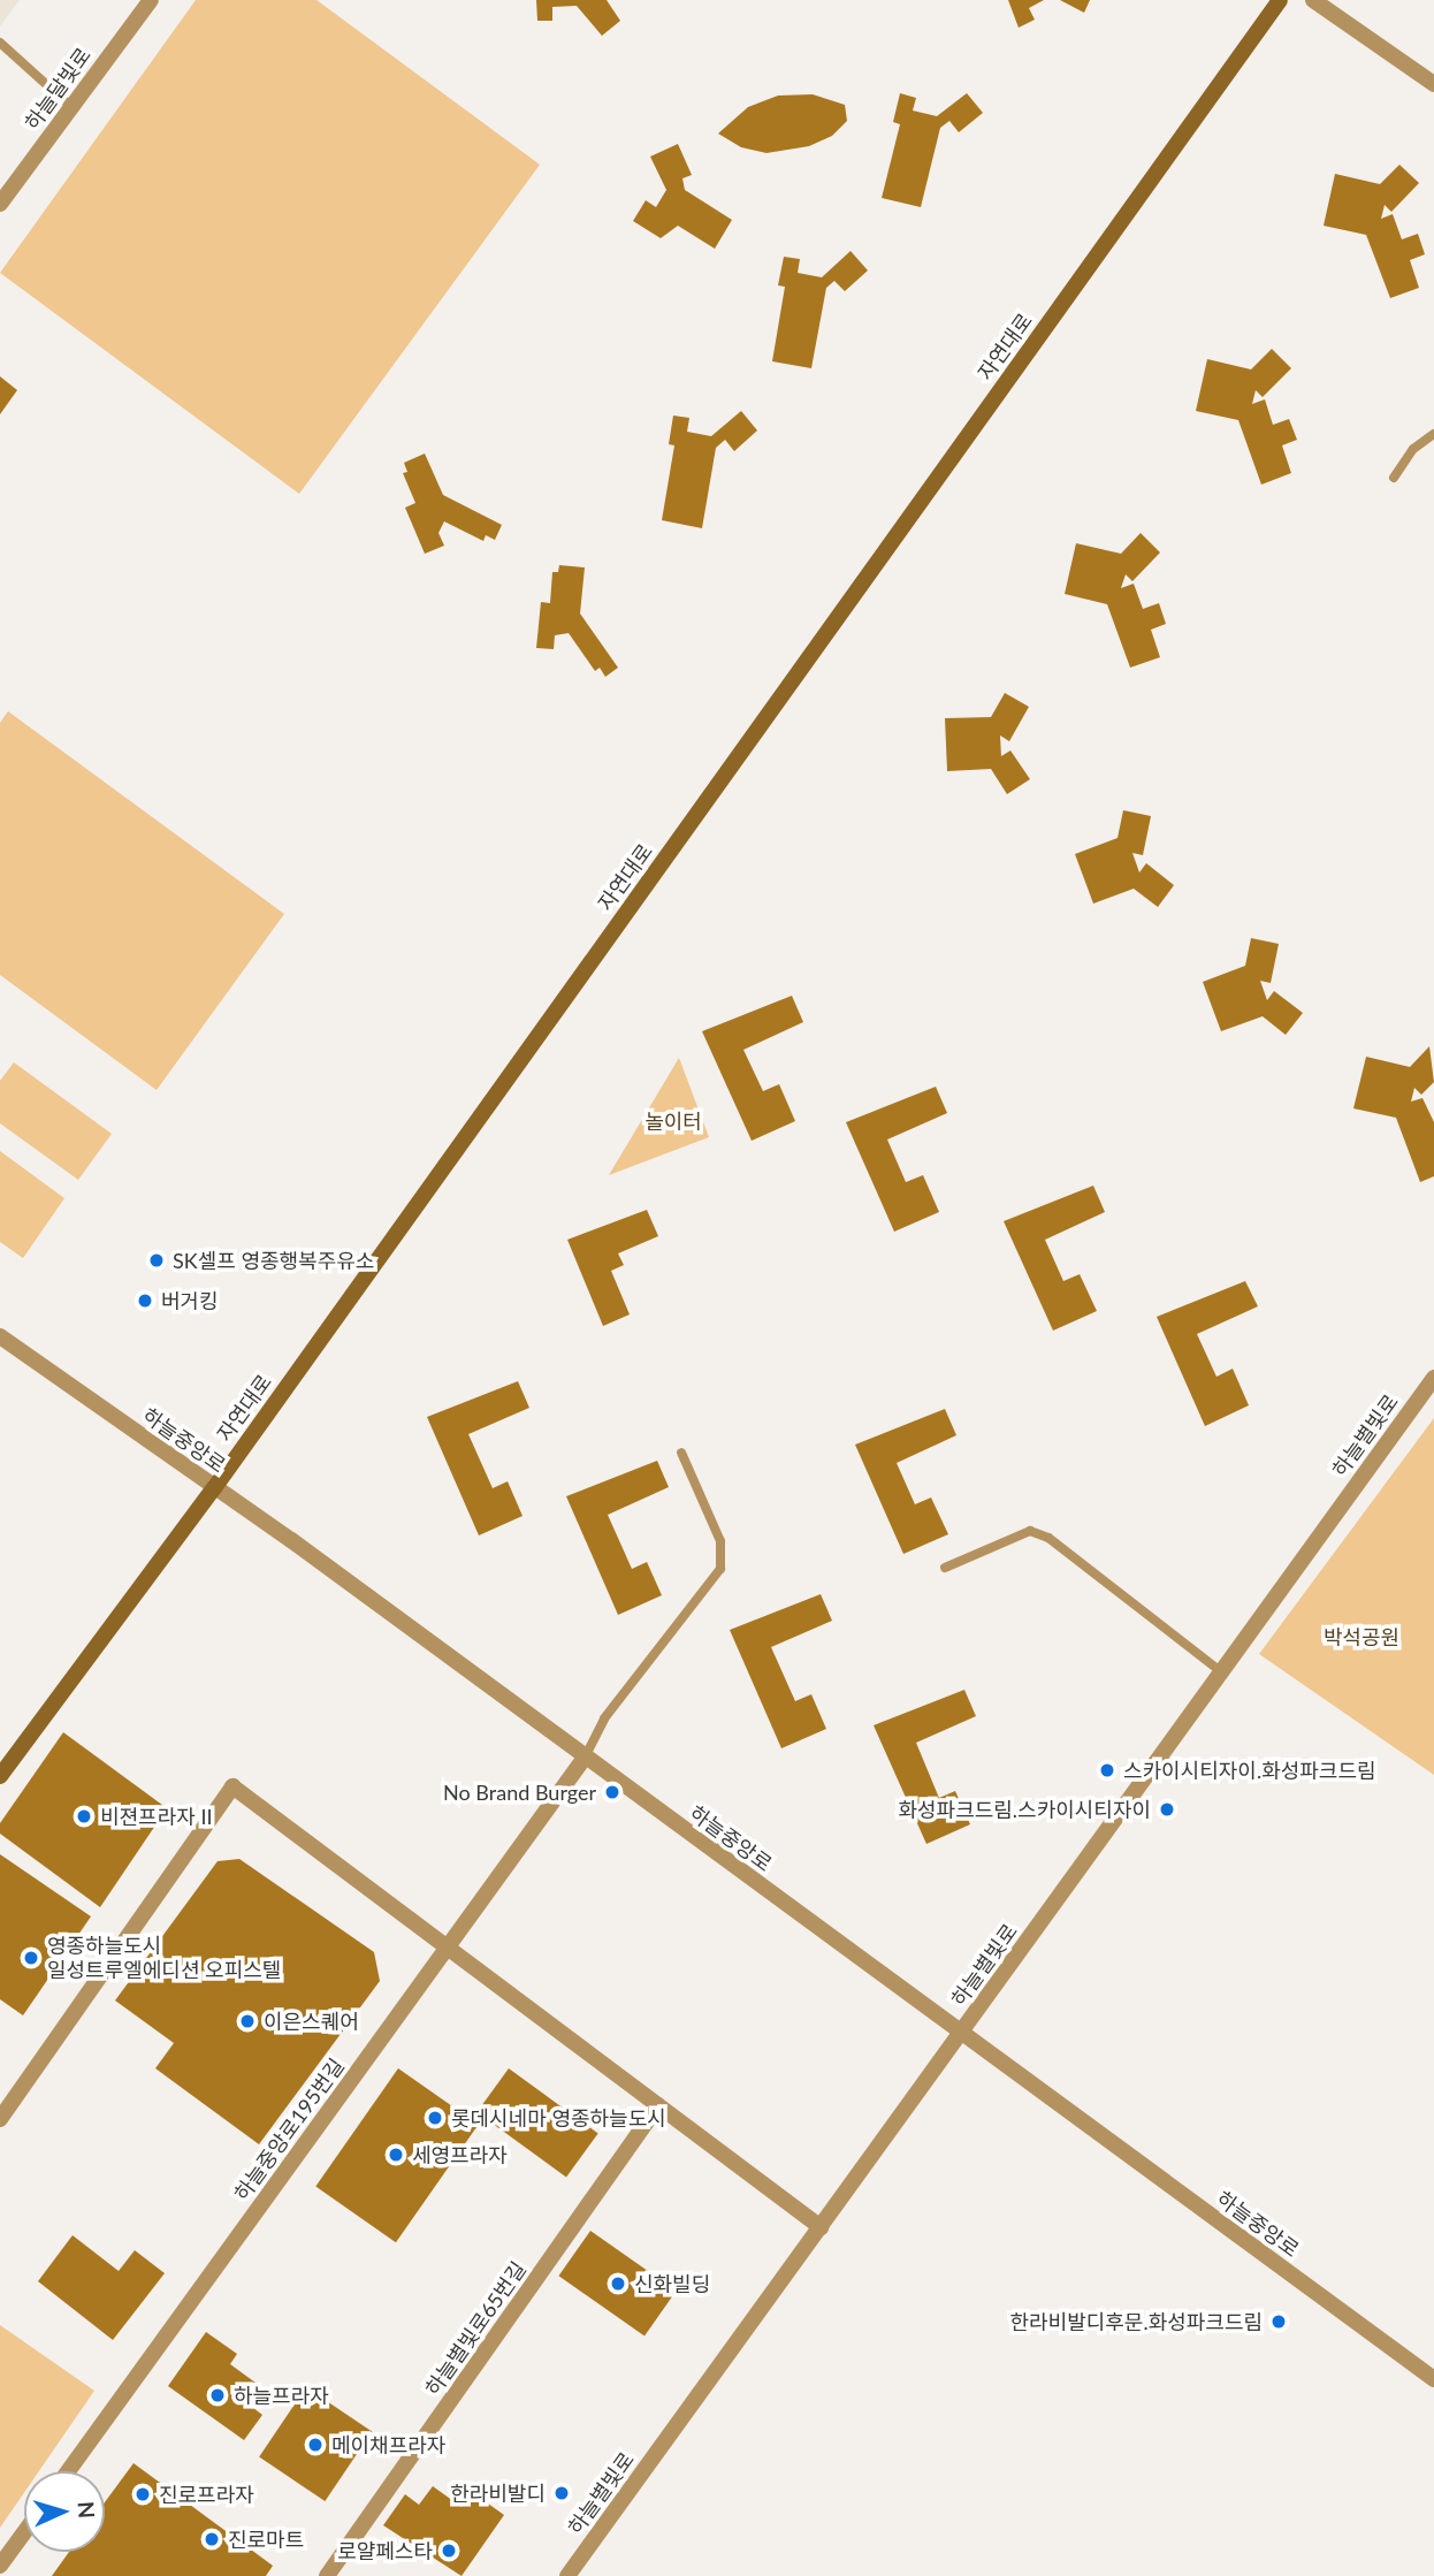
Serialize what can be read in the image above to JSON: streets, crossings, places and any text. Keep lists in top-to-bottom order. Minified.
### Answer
{"streets":{"main road":["자연대로"],"street":["하늘달빛로","하늘별빛로","하늘중앙로","하늘중앙로195번길","하늘별빛로65번길"]},"crossings":[["자연대로","하늘중앙로"],["하늘별빛로","하늘중앙로"],["하늘중앙로","하늘중앙로195번길"]],"parks":["놀이터","박석공원"],"places":["SK셀프 영종행복주유소","버거킹","스카이시티자이.화성파크드림","No Brand Burger","화성파크드림.스카이시티자이","비젼프라자 II","영종하늘도시 일성트루엘에디션 오피스텔","이은스퀘어","롯데시네마 영종하늘도시","세영프라자","신화빌딩","한라비발디후문.화성파크드림","하늘프라자","메이채프라자","한라비발디","진로프라자","진로마트","로얄페스타"],"north":"right"}
